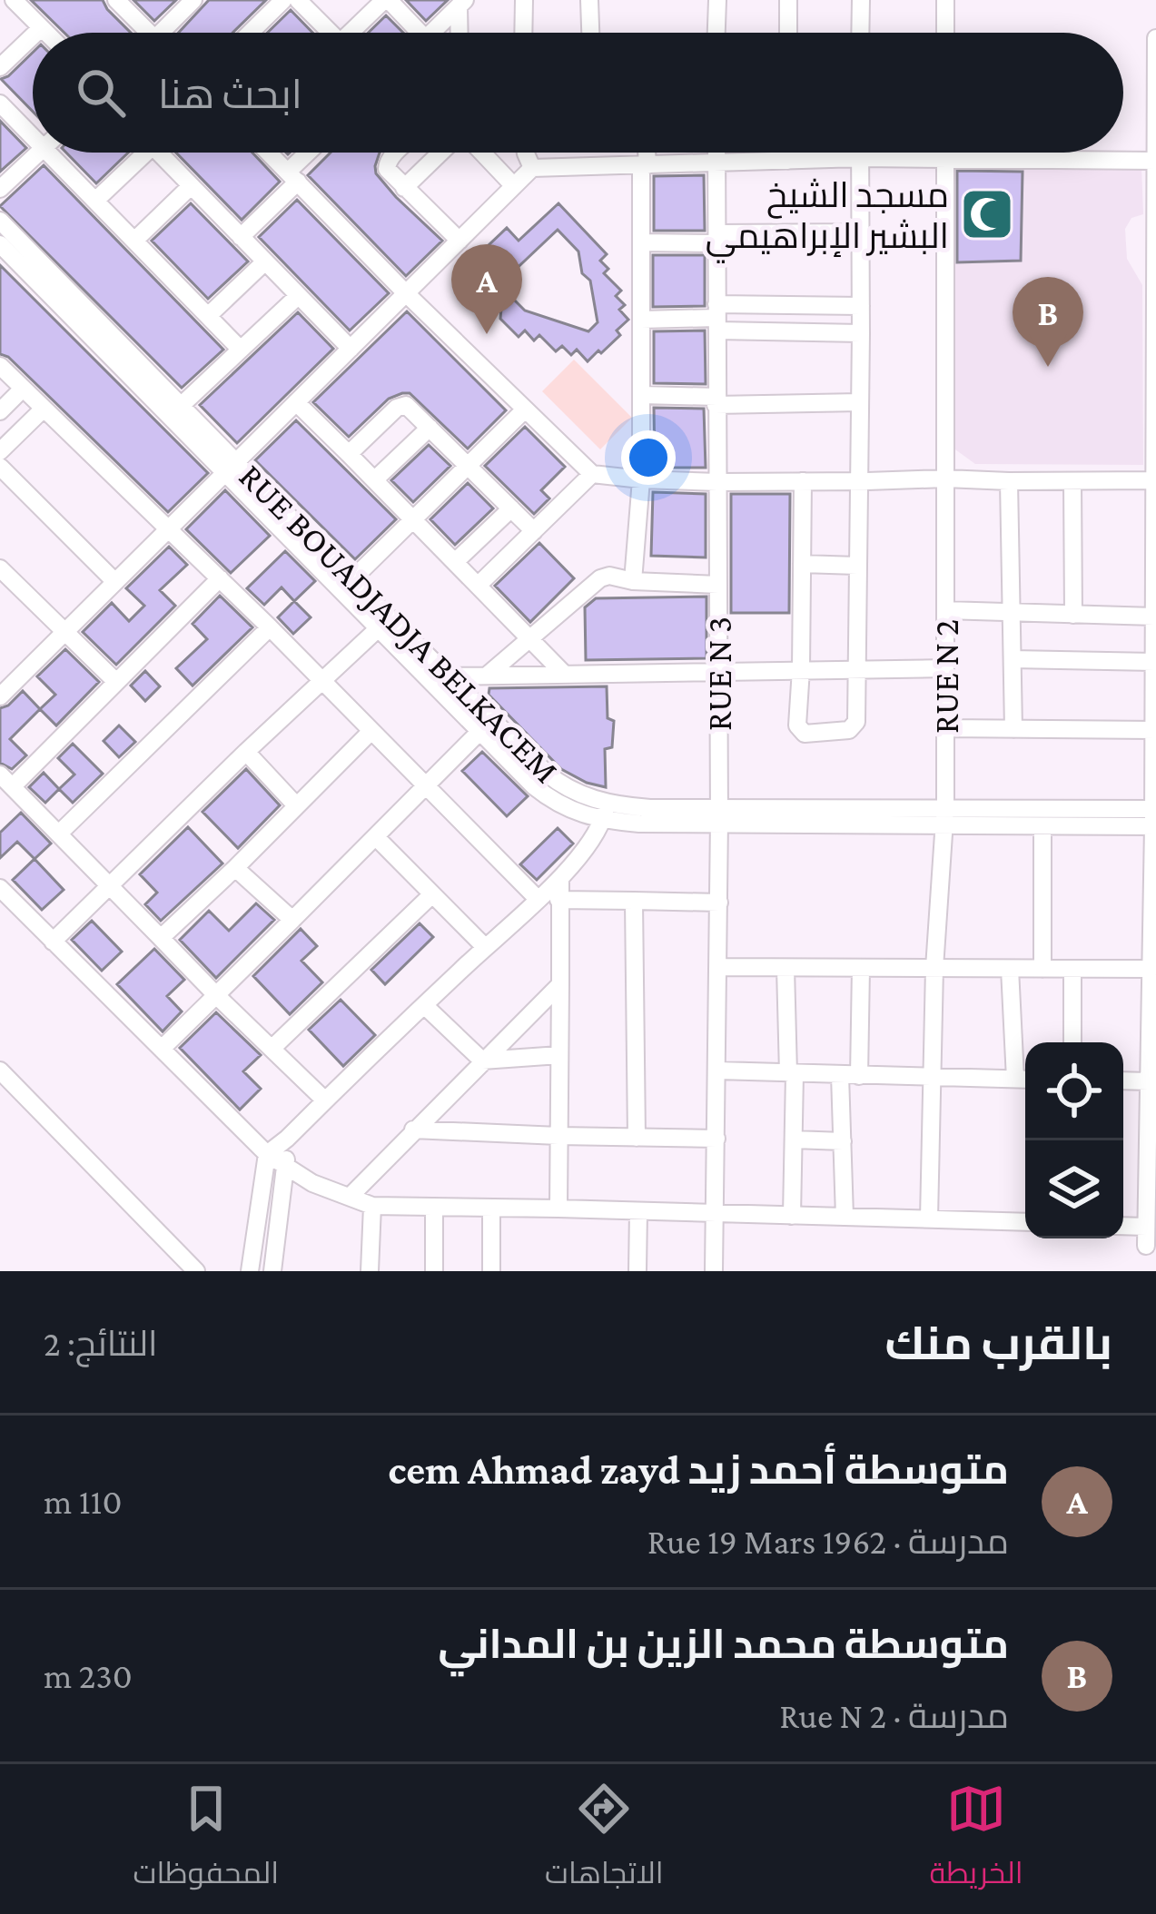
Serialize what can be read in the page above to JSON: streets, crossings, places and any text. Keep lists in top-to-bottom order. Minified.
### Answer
{"streets":{"street":["RUE BOUADJADJA BELKACEM","RUE N 3","RUE N 2"]},"crossings":[["RUE BOUADJADJA BELKACEM","RUE N 3"],["RUE BOUADJADJA BELKACEM","RUE N 2"]],"places":{"mosque":["مسجد الشيخ البشير الإبراهيمي"]},"page":{"search":"ابحث هنا","pins":["A","B"],"heading":["بالقرب منك","النتائج: 2"],"list":[{"mark":"A","name":"متوسطة أحمد زيد cem Ahmad zayd","note":"مدرسة · Rue 19 Mars 1962","value":"110 m"},{"mark":"B","name":"متوسطة محمد الزين بن المداني","note":"مدرسة · Rue N 2","value":"230 m"}],"nav":["الخريطة","الاتجاهات","المحفوظات"]}}
